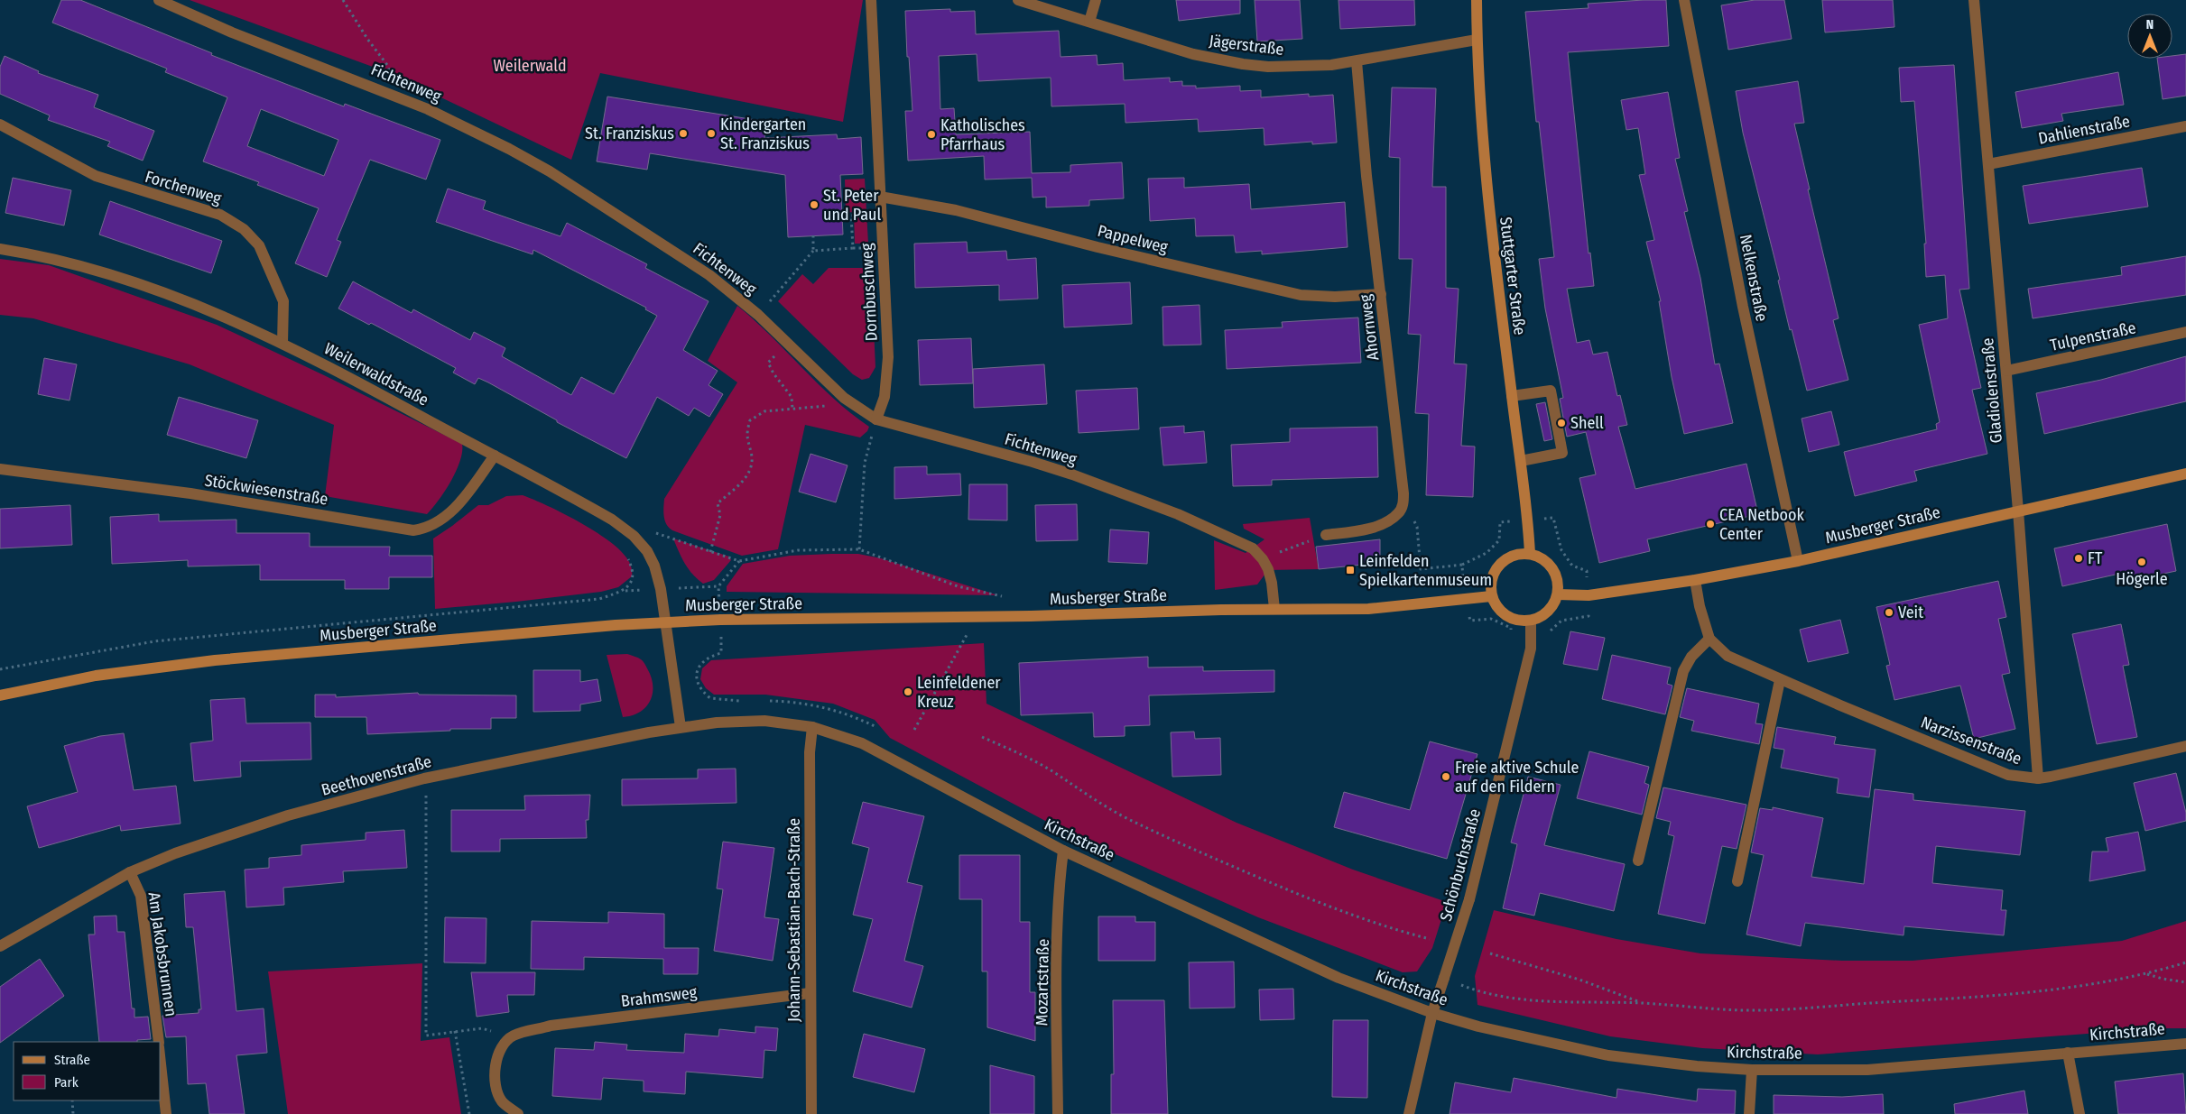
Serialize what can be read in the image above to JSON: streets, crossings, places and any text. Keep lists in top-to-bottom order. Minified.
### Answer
{"streets":{"main road":["Stuttgarter Straße","Musberger Straße"],"street":["Jägerstraße","Fichtenweg","Dahlienstraße","Forchenweg","Pappelweg","Nelkenstraße","Dornbuschweg","Ahornweg","Tulpenstraße","Weilerwaldstraße","Gladiolenstraße","Stöckwiesenstraße","Narzissenstraße","Beethovenstraße","Kirchstraße","Schönbuchstraße","Johann-Sebastian-Bach-Straße","Am Jakobsbrunnen","Mozartstraße","Brahmsweg"]},"crossings":[["Jägerstraße","Stuttgarter Straße"],["Jägerstraße","Ahornweg"],["Fichtenweg","Dornbuschweg"],["Dahlienstraße","Gladiolenstraße"],["Forchenweg","Weilerwaldstraße"],["Pappelweg","Dornbuschweg"],["Pappelweg","Ahornweg"],["Stuttgarter Straße","Musberger Straße"],["Stuttgarter Straße","Schönbuchstraße"],["Nelkenstraße","Musberger Straße"],["Tulpenstraße","Gladiolenstraße"],["Weilerwaldstraße","Stöckwiesenstraße"],["Weilerwaldstraße","Musberger Straße"],["Gladiolenstraße","Musberger Straße"],["Gladiolenstraße","Narzissenstraße"],["Musberger Straße","Narzissenstraße"],["Musberger Straße","Schönbuchstraße"],["Beethovenstraße","Kirchstraße"],["Beethovenstraße","Am Jakobsbrunnen"],["Kirchstraße","Schönbuchstraße"],["Kirchstraße","Johann-Sebastian-Bach-Straße"],["Kirchstraße","Mozartstraße"],["Johann-Sebastian-Bach-Straße","Brahmsweg"]],"parks":["Weilerwald"],"places":{"other":["St. Franziskus","Kindergarten St. Franziskus","Katholisches Pfarrhaus","St. Peter und Paul","Shell","CEA Netbook Center","FT","Högerle","Veit","Leinfeldener Kreuz","Freie aktive Schule auf den Fildern"],"transit":["Leinfelden Spielkartenmuseum"]},"legend":["Straße","Park"],"north":"top"}
